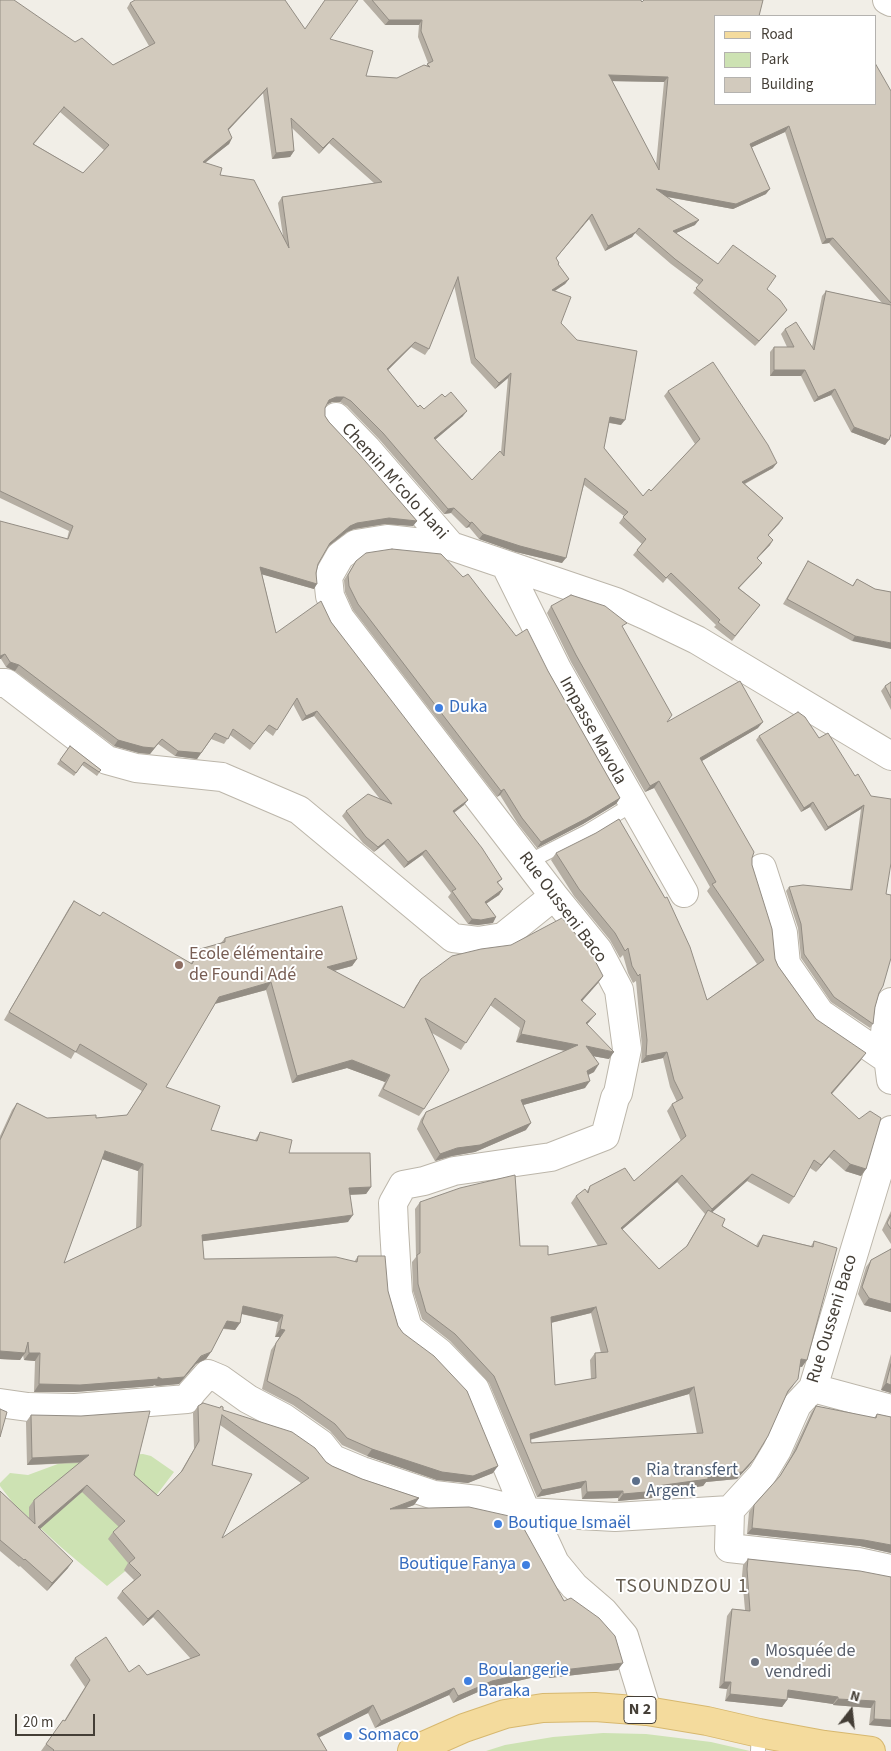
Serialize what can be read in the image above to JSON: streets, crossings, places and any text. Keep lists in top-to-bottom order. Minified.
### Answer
{"streets":{"main road":["N 2"],"street":["Chemin M'colo Hani","Impasse Mavola","Rue Ousseni Baco"]},"crossings":[["Chemin M'colo Hani","Rue Ousseni Baco"],["Impasse Mavola","Rue Ousseni Baco"],["Rue Ousseni Baco","N 2"]],"districts":["TSOUNDZOU 1"],"places":["Duka","Ecole élémentaire de Foundi Adé","Ria transfert Argent","Boutique Ismaël","Boutique Fanya","Mosquée de vendredi","Boulangerie Baraka","Somaco"],"legend":["Road","Park","Building"],"scale_bar":"20 m","north":"top"}
